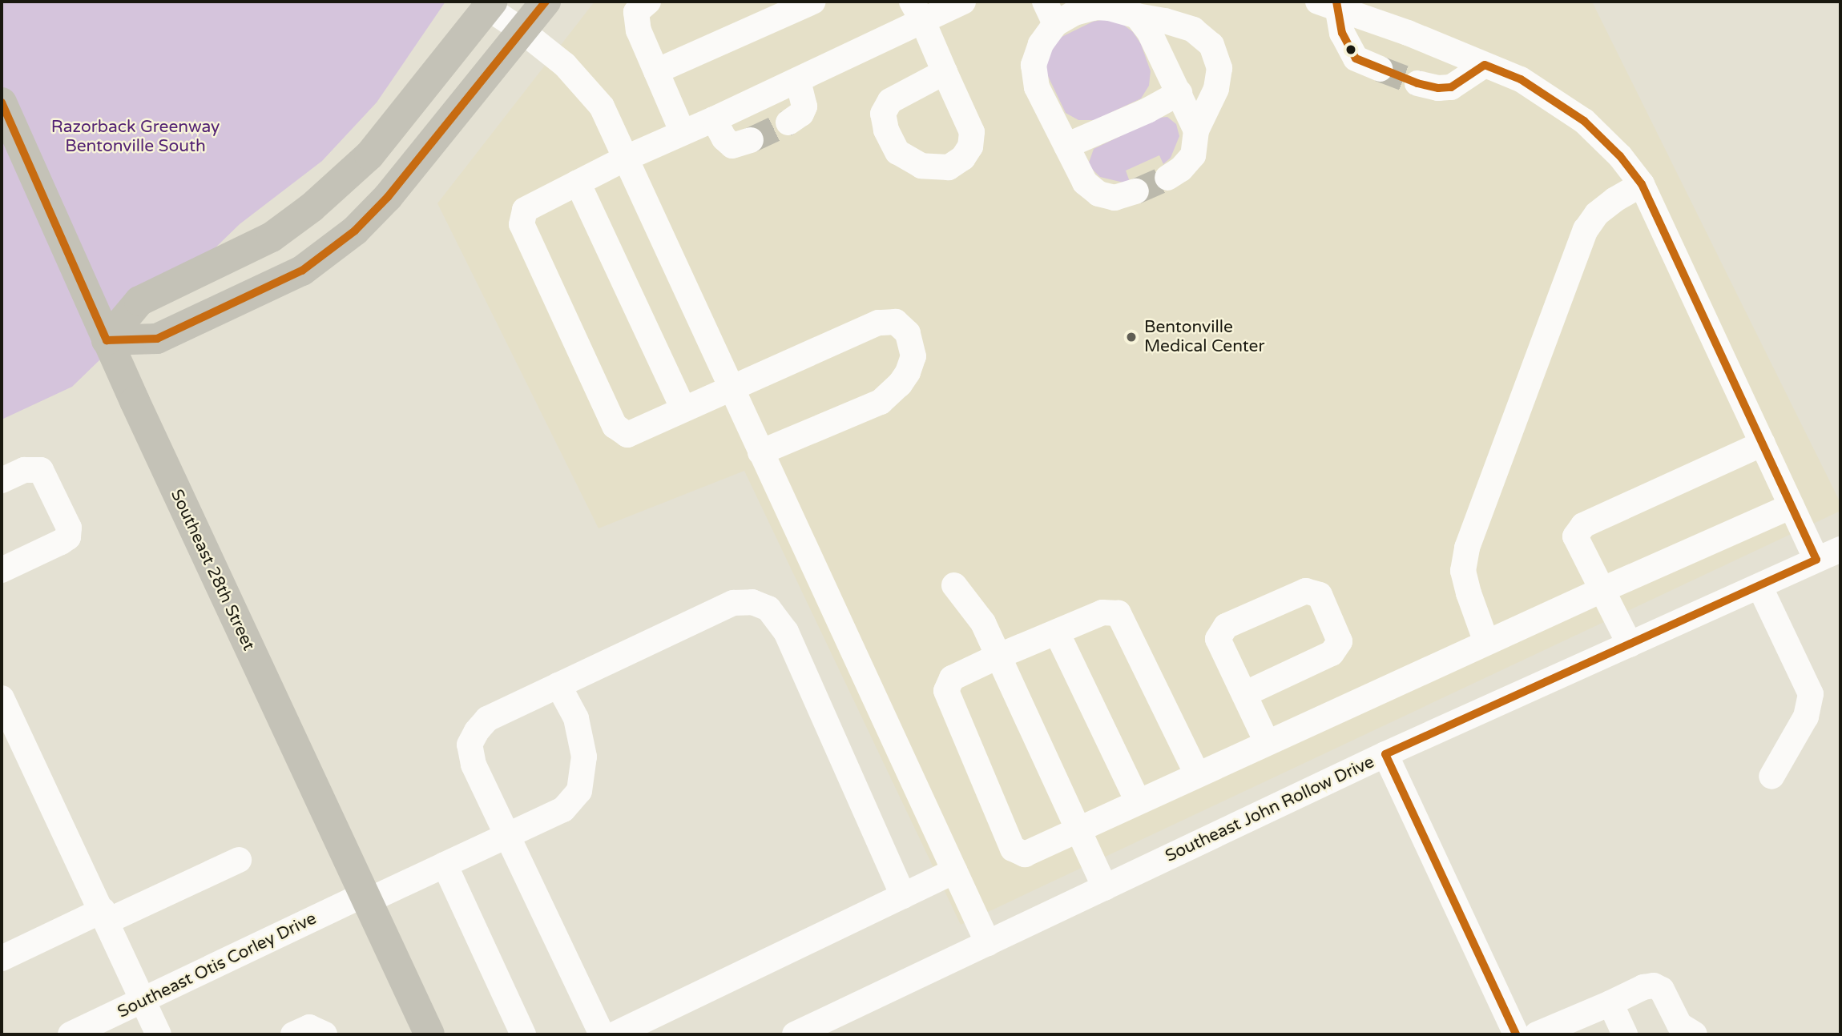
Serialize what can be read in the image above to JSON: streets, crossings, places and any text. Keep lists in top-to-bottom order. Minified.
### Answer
{"streets":{"main road":["Southeast 28th Street"],"street":["Southeast John Rollow Drive","Southeast Otis Corley Drive"]},"crossings":[["Southeast 28th Street","Southeast Otis Corley Drive"]],"parks":["Razorback Greenway Bentonville South"],"places":["Bentonville Medical Center"]}
